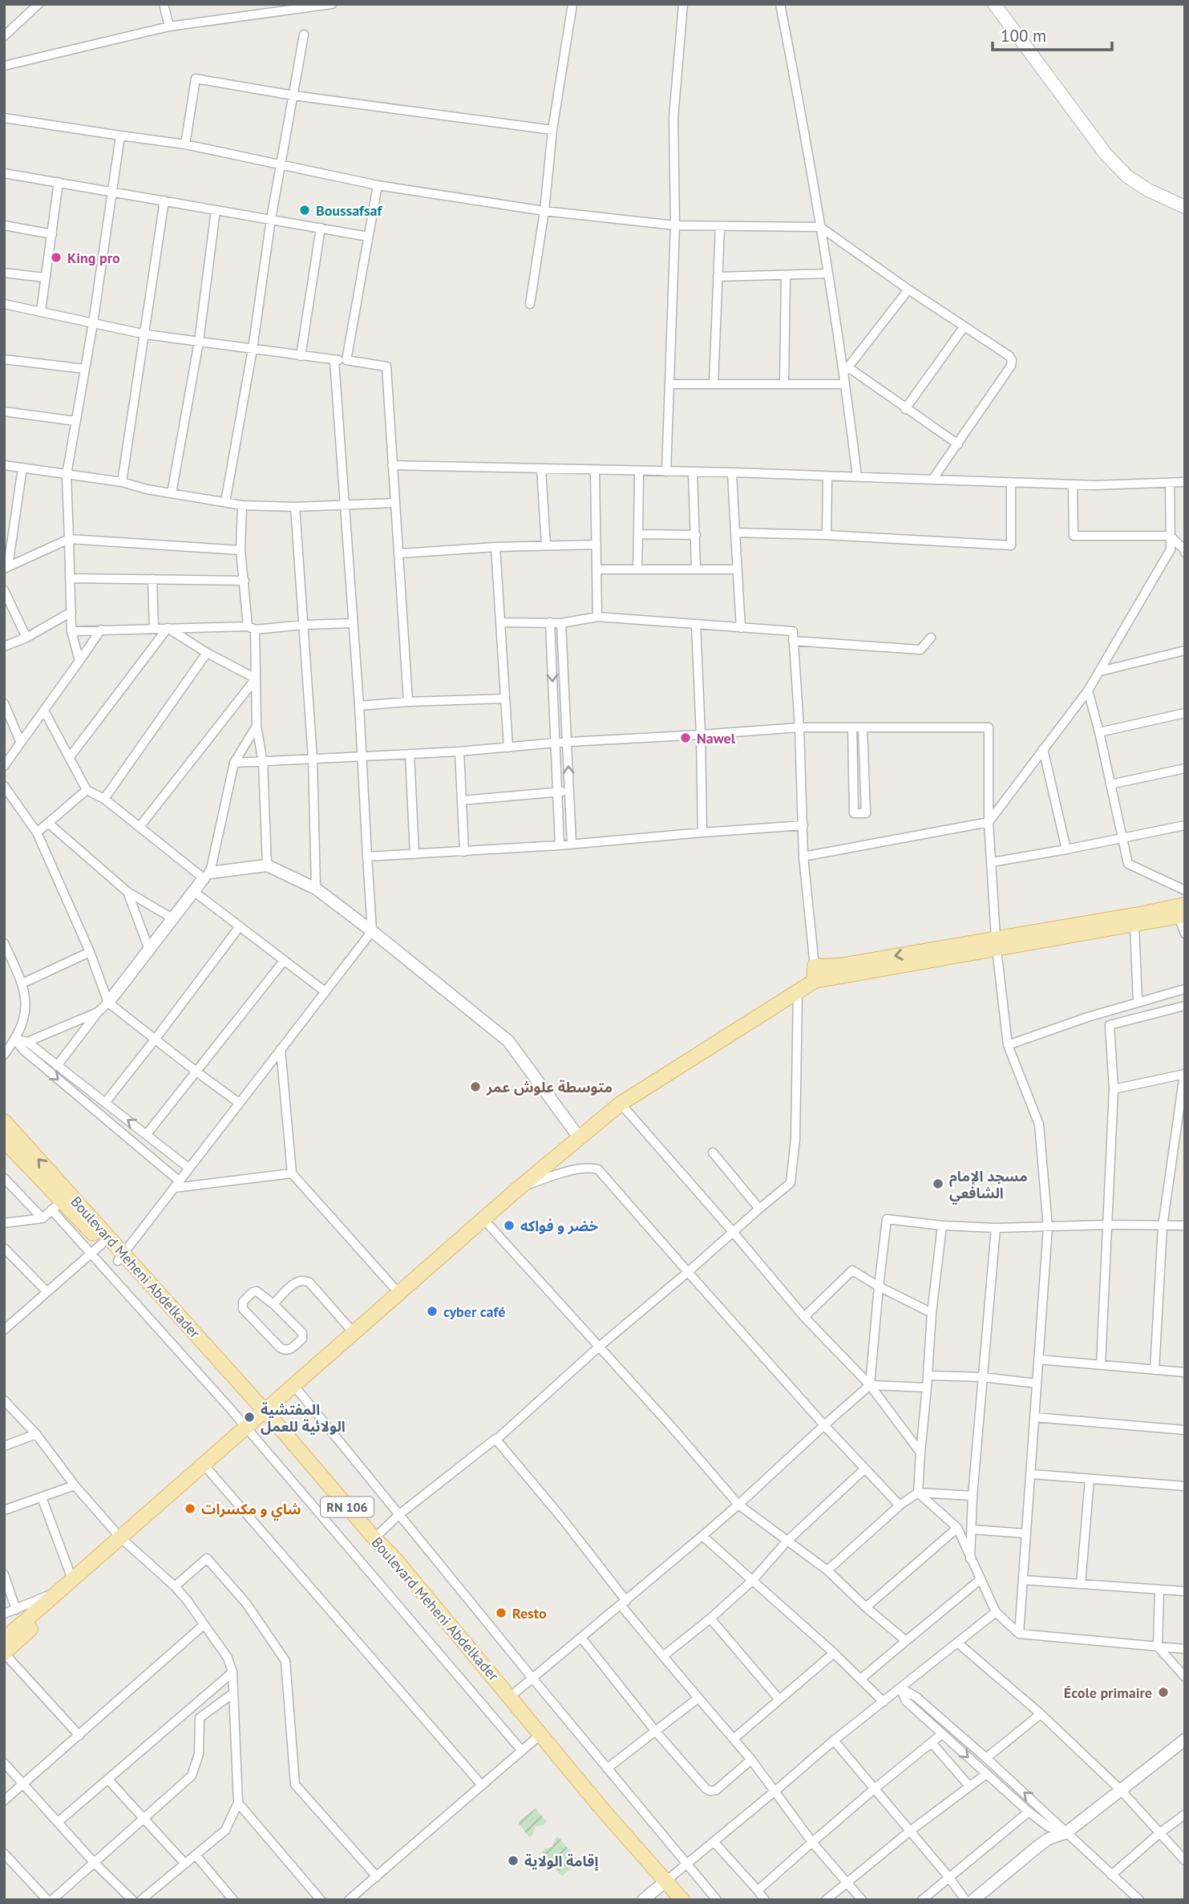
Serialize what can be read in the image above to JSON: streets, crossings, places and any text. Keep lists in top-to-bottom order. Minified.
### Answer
{"streets":{"main road":["Boulevard Meheni Abdelkader","RN 106"]},"places":["Boussafsaf","King pro","Nawel","متوسطة علوش عمر","مسجد الإمام الشافعي","خضر و فواكه","cyber café","المفتشية الولائية للعمل","شاي و مكسرات","Resto","École primaire","إقامة الولاية"],"scale_bar":"100 m"}
